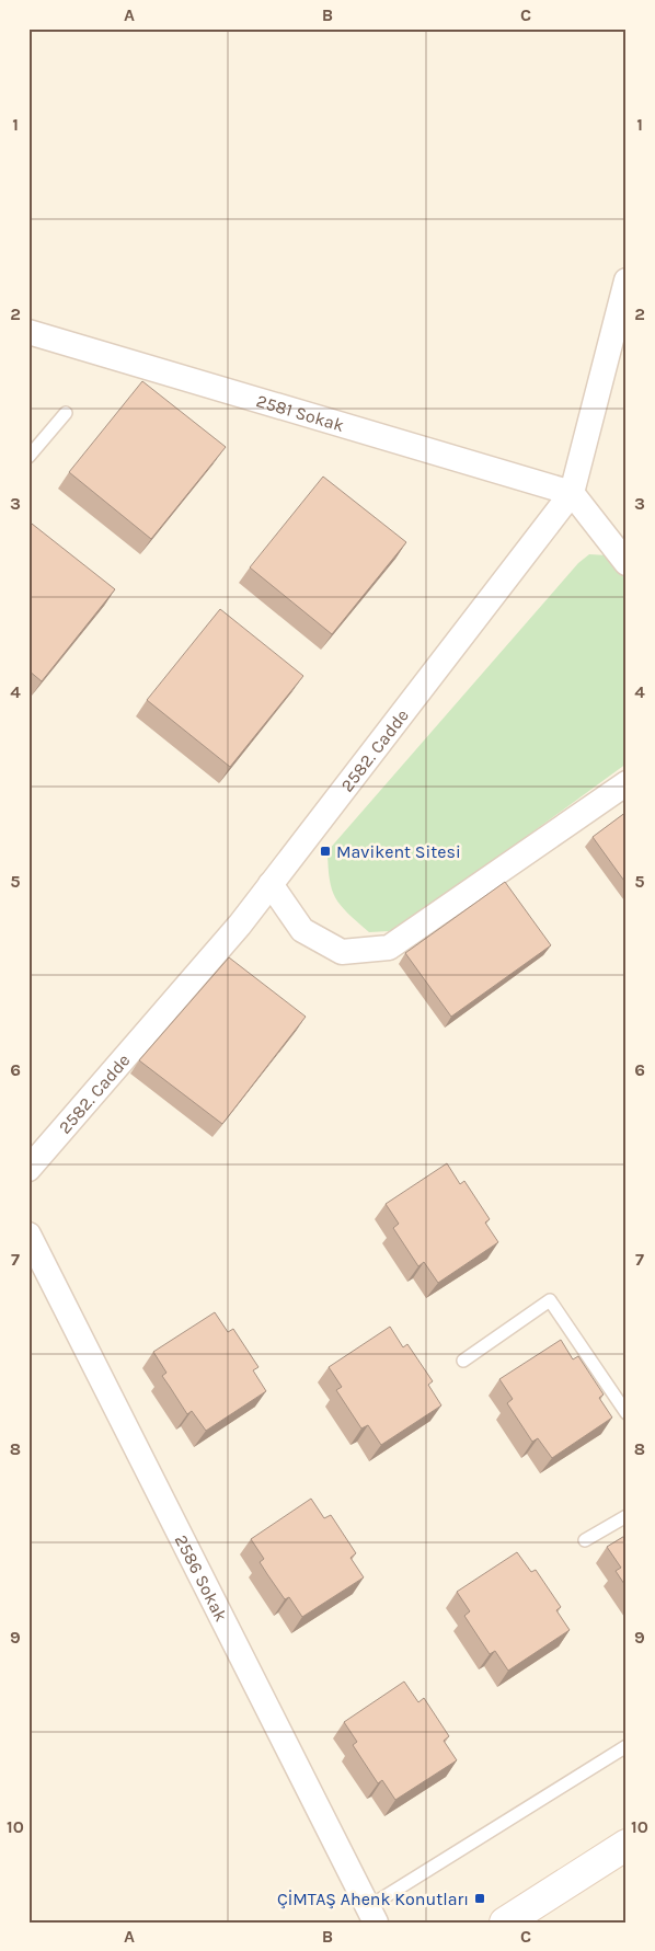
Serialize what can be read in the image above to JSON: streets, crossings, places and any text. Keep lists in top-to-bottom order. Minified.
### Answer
{"streets":{"street":["2581 Sokak","2582. Cadde","2586 Sokak"]},"crossings":[["2581 Sokak","2582. Cadde"]],"places":{"transit":["Mavikent Sitesi","ÇİMTAŞ Ahenk Konutları"]},"grid":{"columns":["A","B","C"],"rows":["1","2","3","4","5","6","7","8","9","10"]}}
